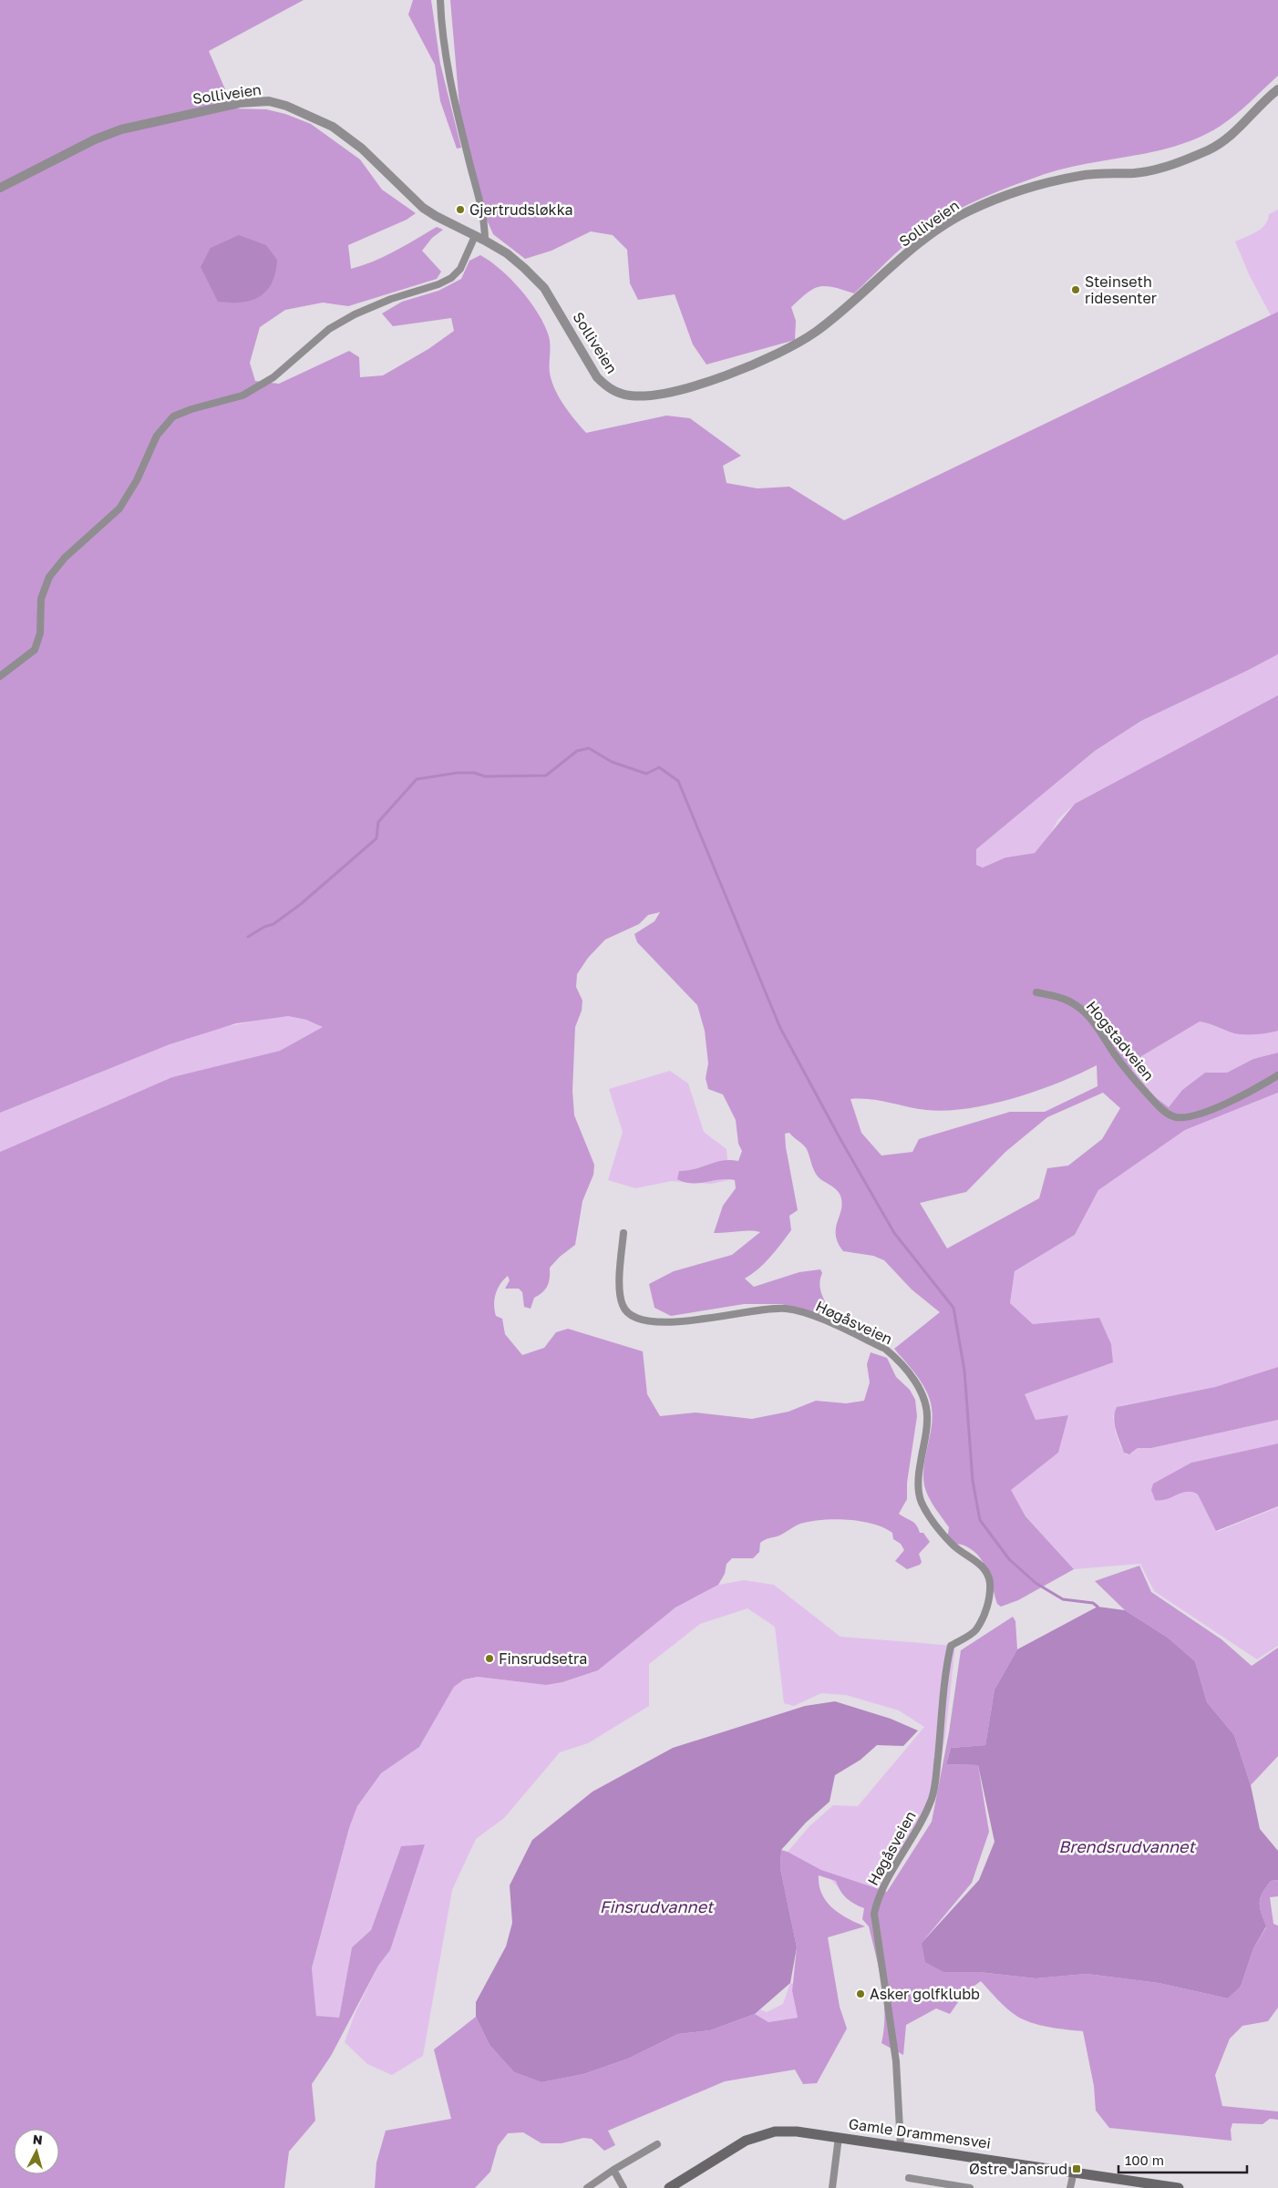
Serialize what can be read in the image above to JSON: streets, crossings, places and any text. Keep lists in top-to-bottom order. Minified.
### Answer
{"streets":{"main road":["Gamle Drammensvei"],"street":["Solliveien","Hogstadveien","Høgåsveien"]},"crossings":[["Høgåsveien","Gamle Drammensvei"]],"water":["Brendsrudvannet","Finsrudvannet"],"places":{"other":["Gjertrudsløkka","Steinseth ridesenter","Finsrudsetra","Asker golfklubb"],"transit":["Østre Jansrud"]},"scale_bar":"100 m","north":"top"}
